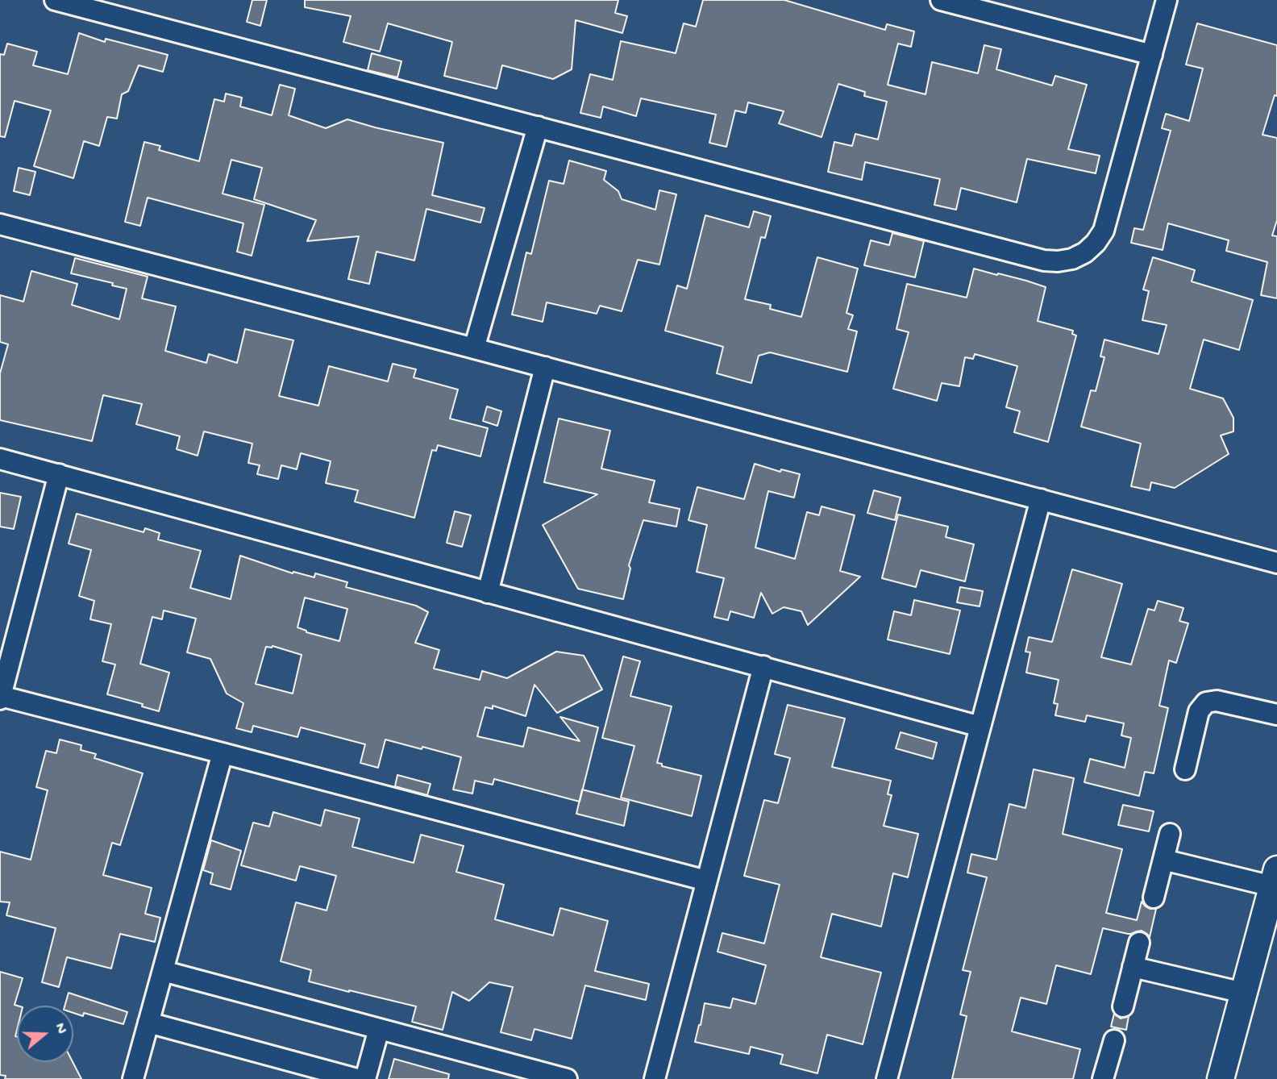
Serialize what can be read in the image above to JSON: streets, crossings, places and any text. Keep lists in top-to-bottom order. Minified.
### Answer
{"north":"right"}
